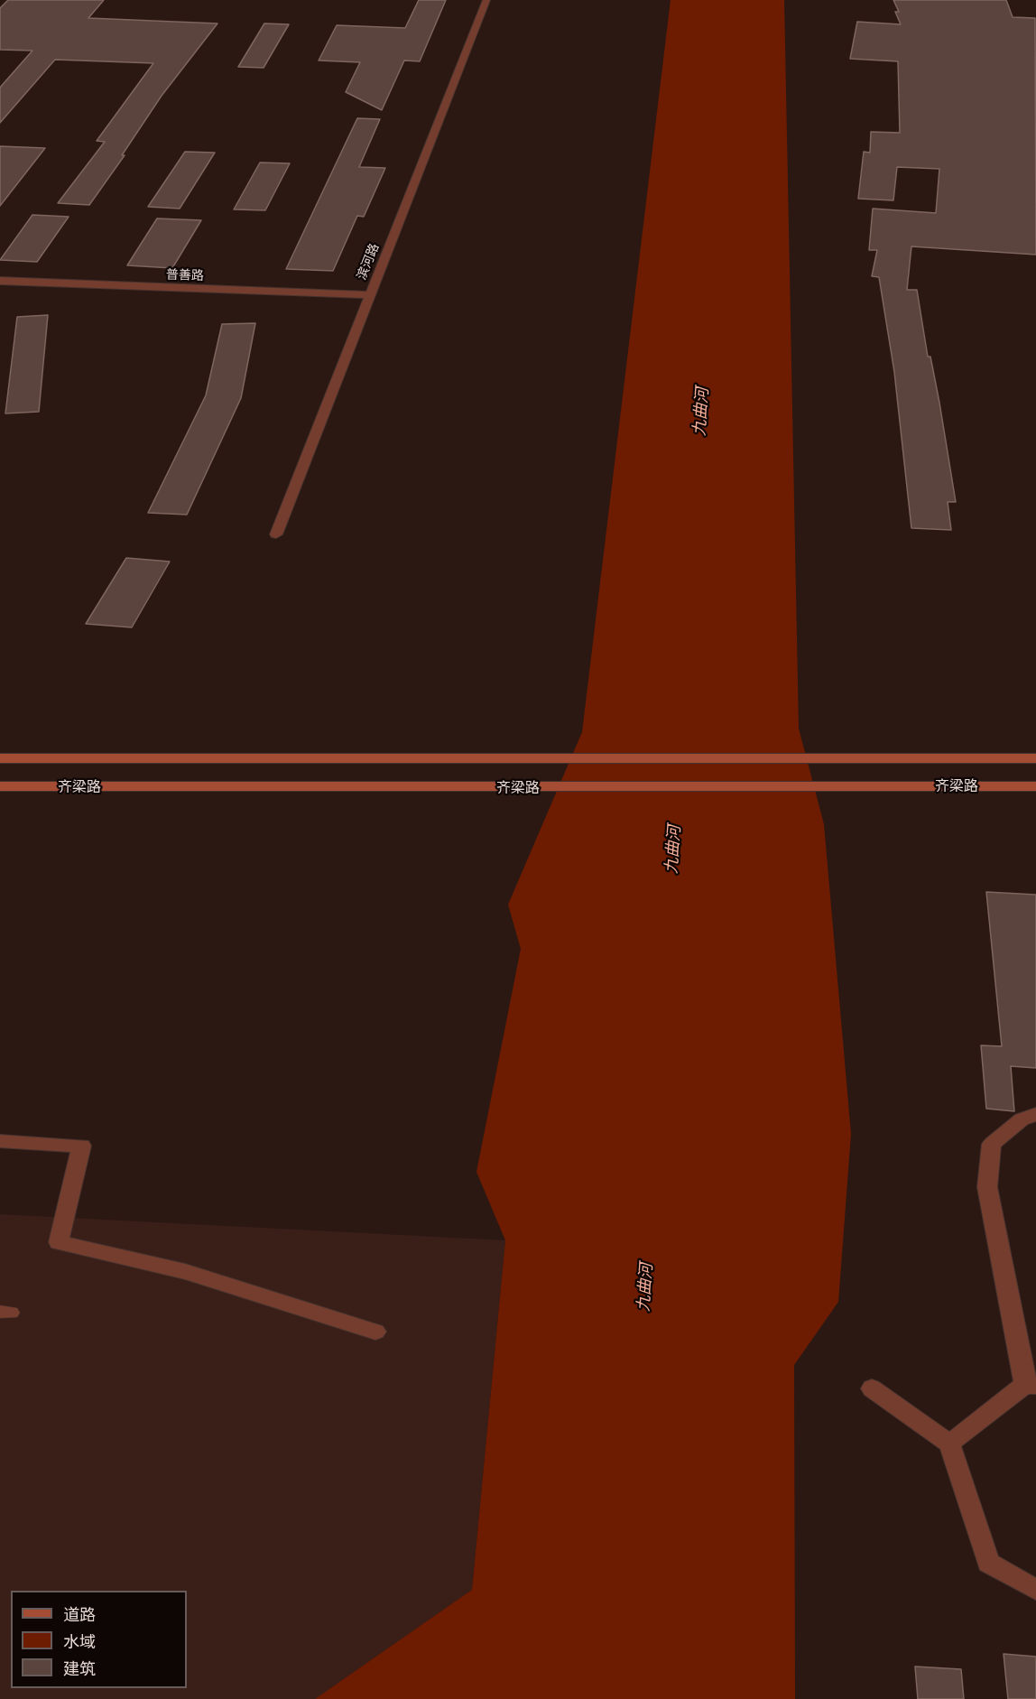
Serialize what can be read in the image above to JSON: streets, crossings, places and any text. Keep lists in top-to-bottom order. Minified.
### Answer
{"streets":{"main road":["齐梁路"],"street":["滨河路","普善路"]},"crossings":[["滨河路","普善路"]],"water":["九曲河"],"legend":["道路","水域","建筑"]}
